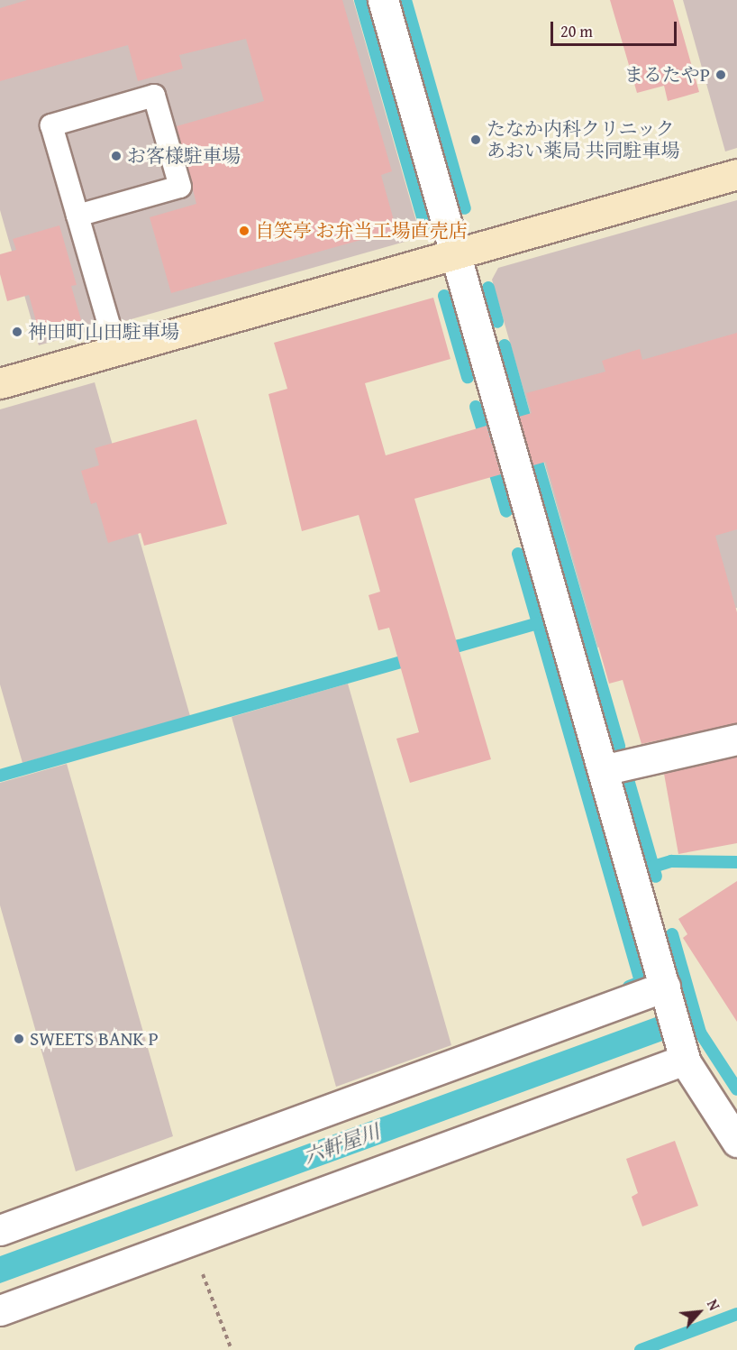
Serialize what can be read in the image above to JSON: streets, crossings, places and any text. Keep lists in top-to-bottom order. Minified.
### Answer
{"water":["六軒屋川"],"places":["まるたやP","たなか内科クリニック あおい薬局 共同駐車場","お客様駐車場","自笑亭 お弁当工場直売店","神田町山田駐車場","SWEETS BANK P"],"scale_bar":"20 m","north":"top right"}
